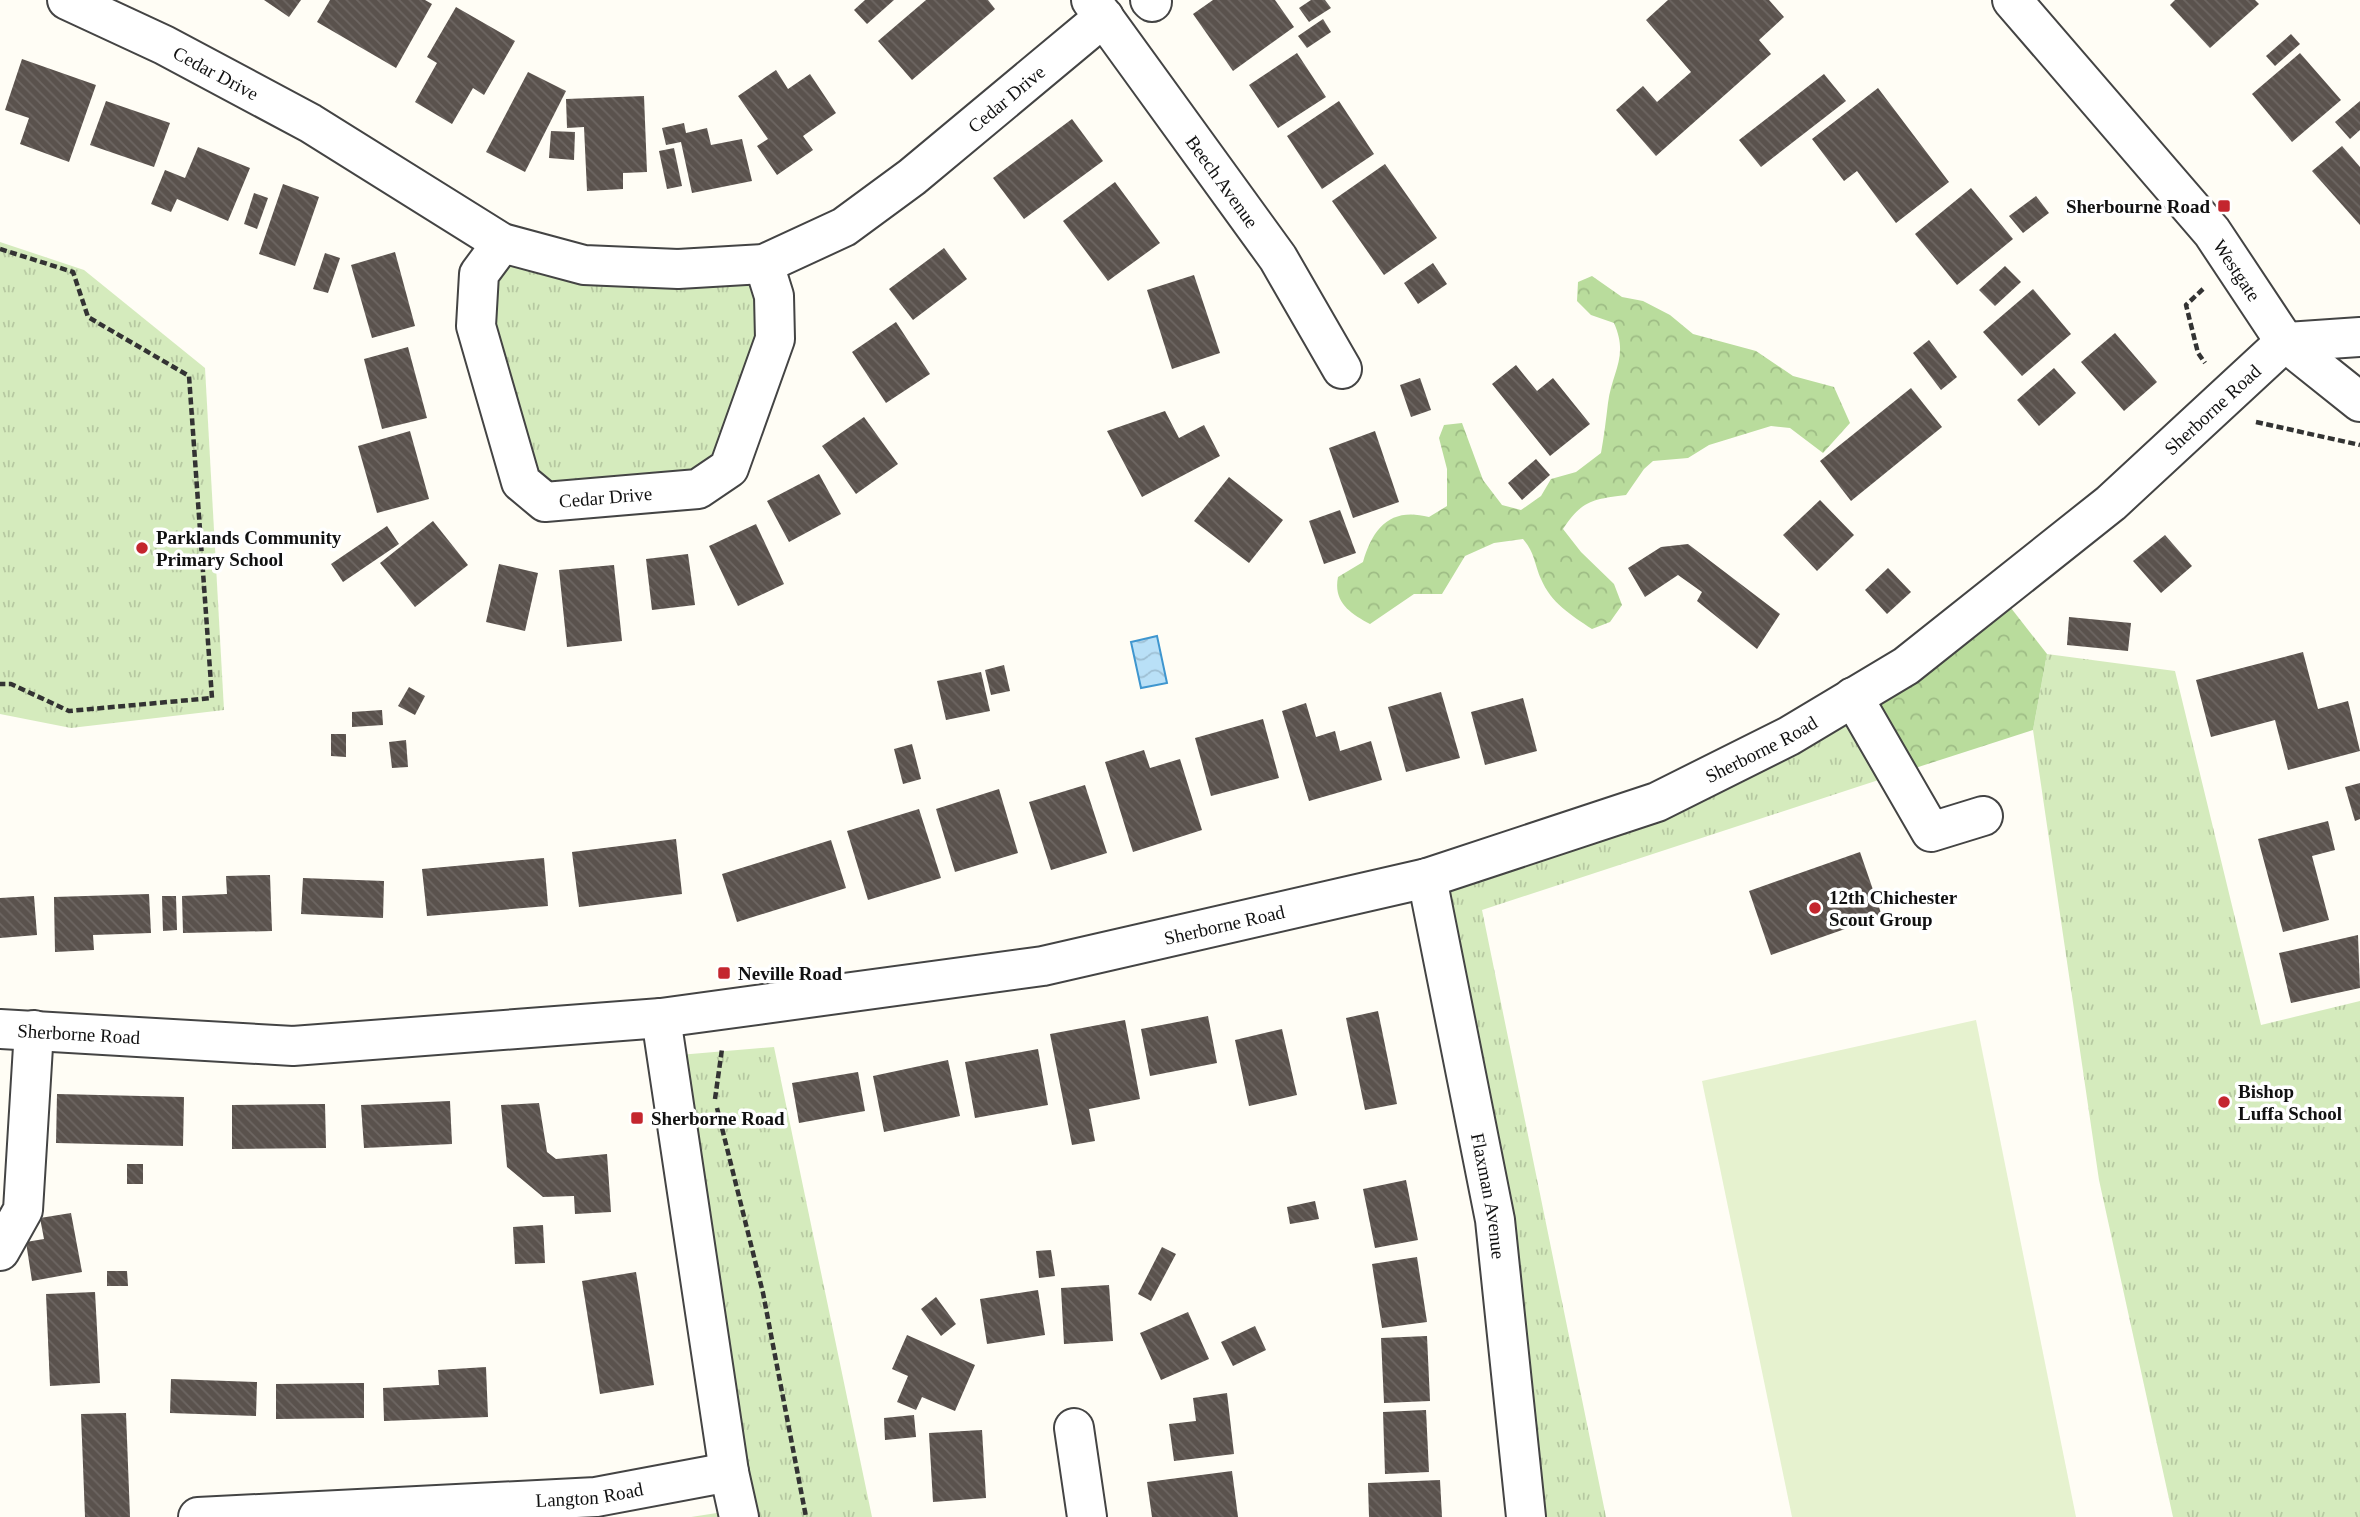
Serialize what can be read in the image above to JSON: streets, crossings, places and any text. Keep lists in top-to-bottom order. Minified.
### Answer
{"streets":{"street":["Cedar Drive","Beech Avenue","Westgate","Sherborne Road","Flaxman Avenue","Langton Road"]},"crossings":[["Cedar Drive","Beech Avenue"],["Westgate","Sherborne Road"],["Sherborne Road","Flaxman Avenue"]],"places":{"transit":["Sherbourne Road","Neville Road","Sherborne Road"],"other":["Parklands Community Primary School","12th Chichester Scout Group","Bishop Luffa School"]}}
